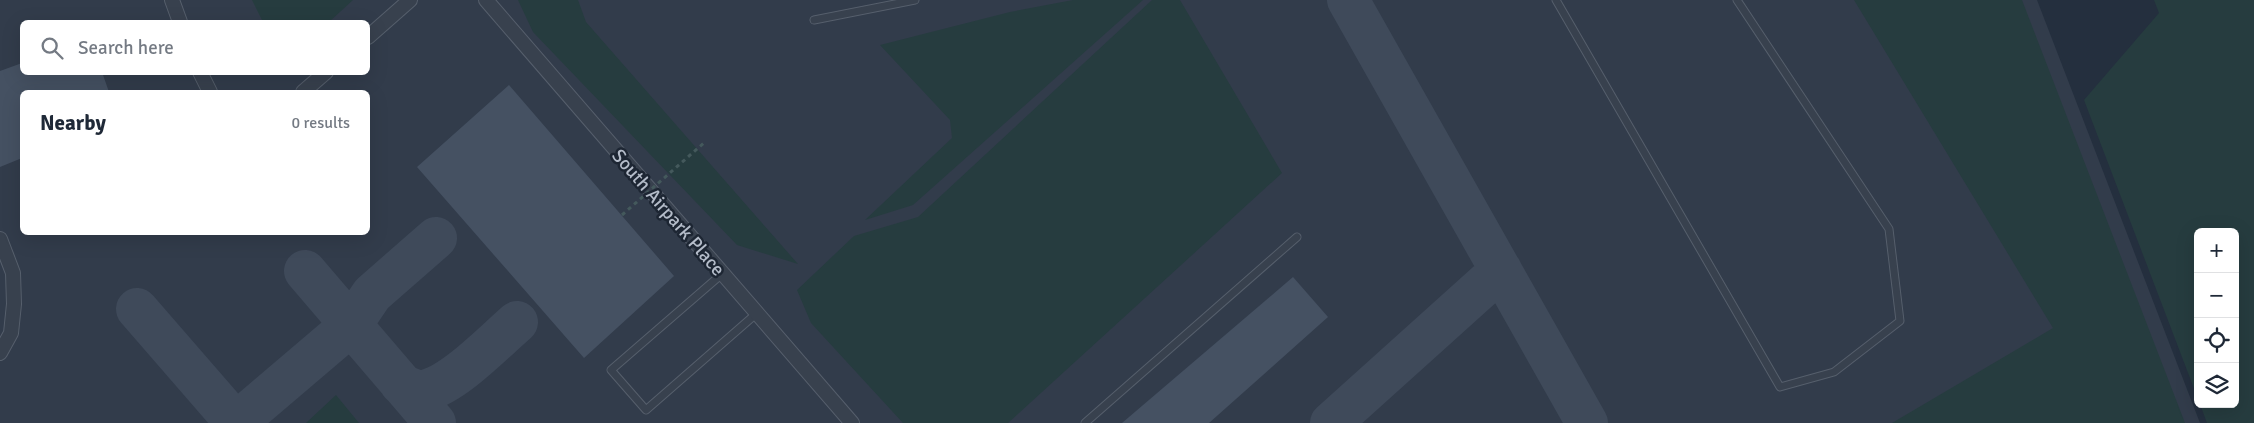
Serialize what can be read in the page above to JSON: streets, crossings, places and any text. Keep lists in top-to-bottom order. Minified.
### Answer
{"streets":{"street":["South Airpark Place"]},"page":{"search":"Search here","heading":["Nearby","0 results"],"map_buttons":["+","−"]}}
